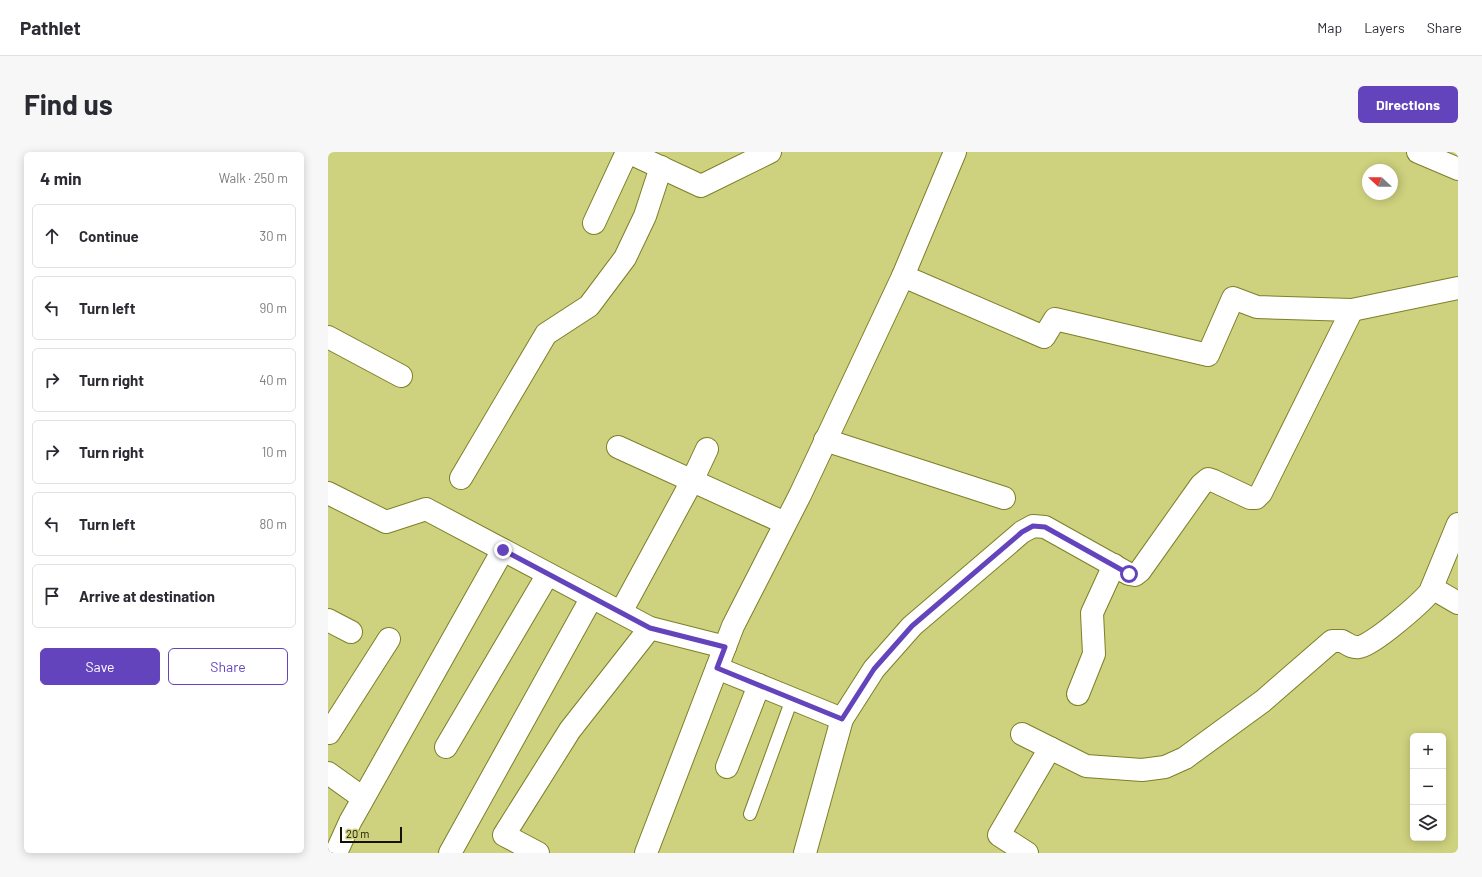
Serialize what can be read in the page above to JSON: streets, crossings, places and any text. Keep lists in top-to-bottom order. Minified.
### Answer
{"scale_bar":"20 m","north":"left","page":{"header":"Pathlet","nav":["Map","Layers","Share"],"buttons":["Directions",["Save","Share"]],"title":"Find us","heading":["4 min","Walk · 250 m"],"list":[["Continue","30 m"],["Turn left","90 m"],["Turn right","40 m"],["Turn right","10 m"],["Turn left","80 m"],"Arrive at destination"],"map_buttons":["+","−"],"scale":"20 m"}}
